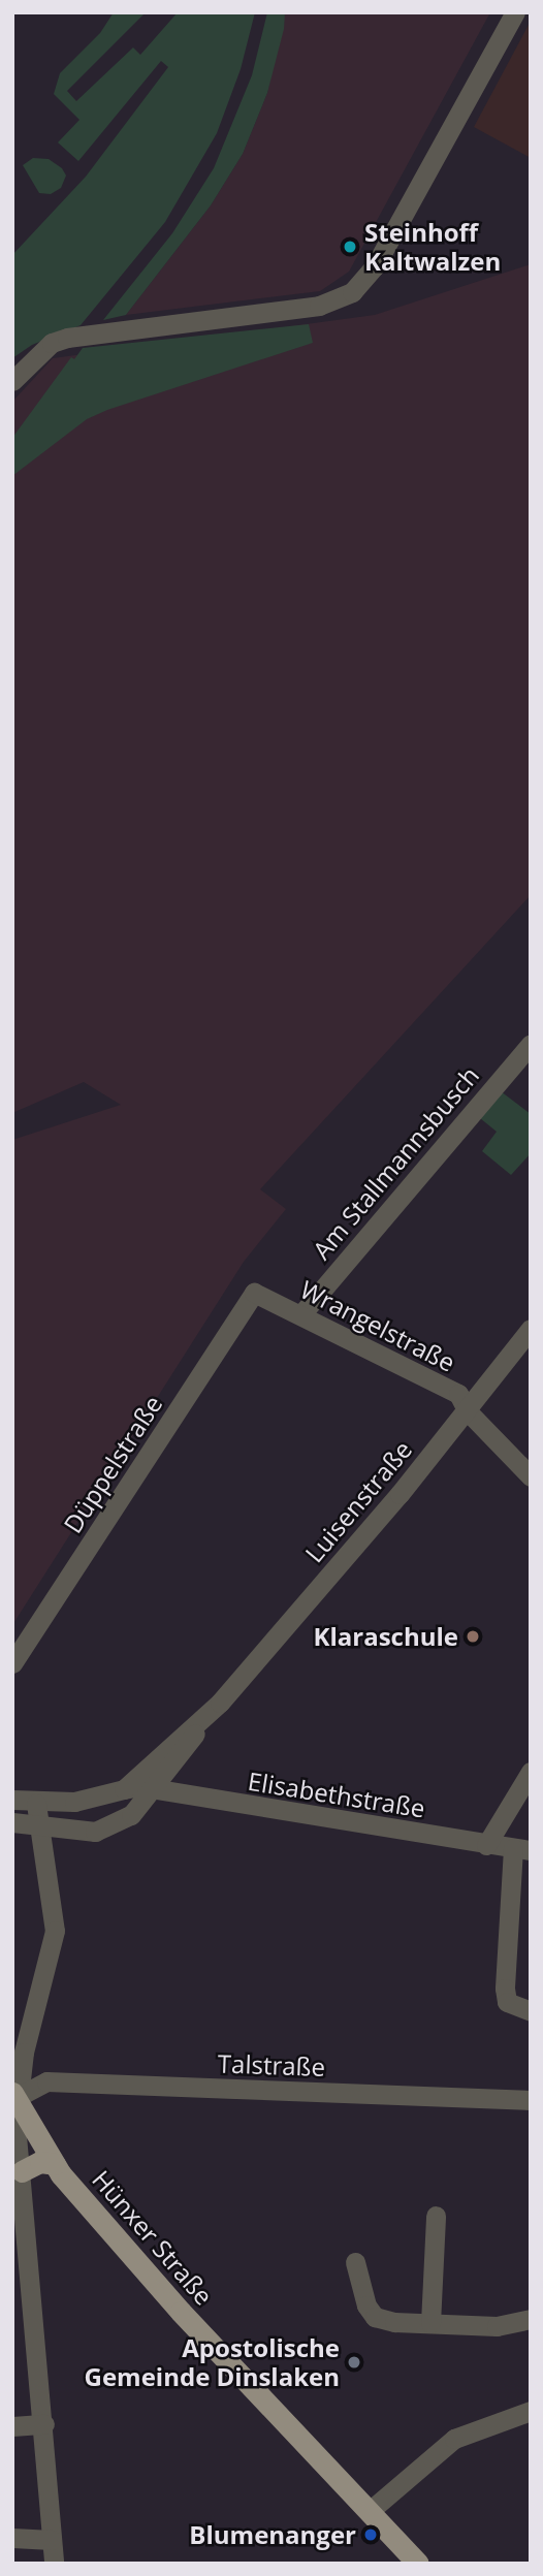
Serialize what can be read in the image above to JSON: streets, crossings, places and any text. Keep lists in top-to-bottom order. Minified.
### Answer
{"streets":{"main road":["Hünxer Straße"],"street":["Am Stallmannsbusch","Wrangelstraße","Düppelstraße","Luisenstraße","Elisabethstraße","Talstraße"]},"crossings":[["Am Stallmannsbusch","Wrangelstraße"],["Wrangelstraße","Düppelstraße"],["Wrangelstraße","Luisenstraße"],["Luisenstraße","Elisabethstraße"]],"places":["Steinhoff Kaltwalzen","Klaraschule","Apostolische Gemeinde Dinslaken","Blumenanger"]}
